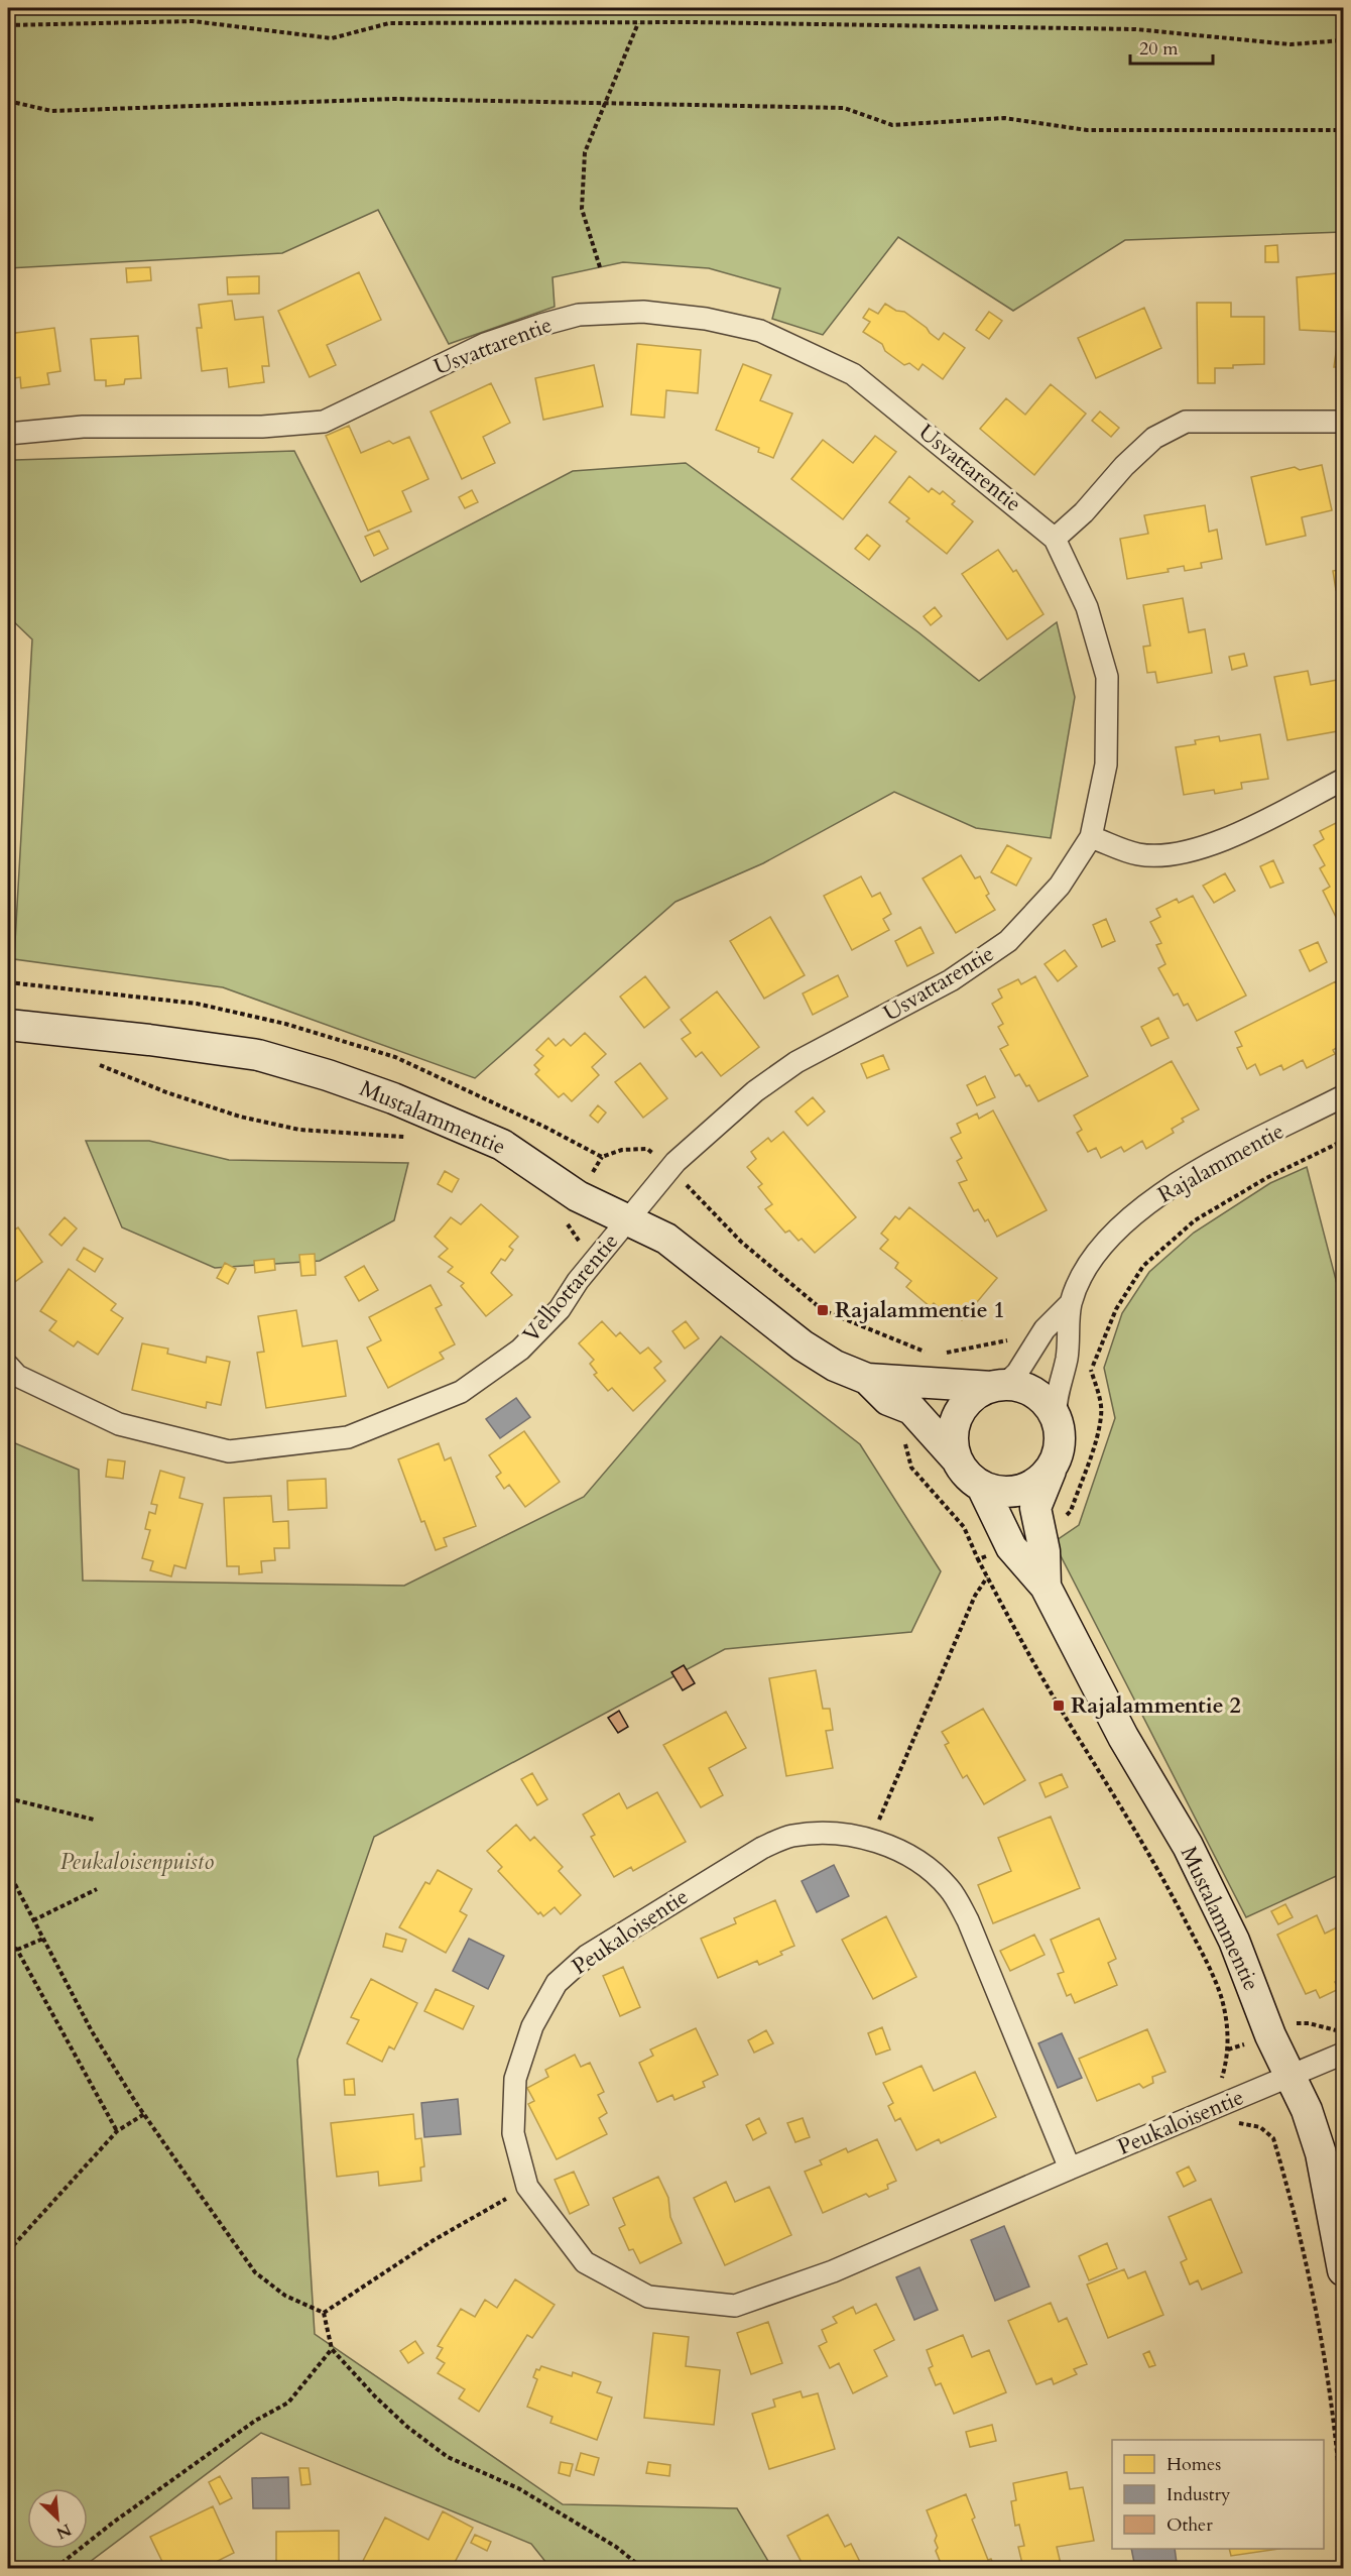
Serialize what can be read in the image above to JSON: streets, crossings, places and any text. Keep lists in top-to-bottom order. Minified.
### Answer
{"streets":{"street":["Usvattarentie","Mustalammentie","Rajalammentie","Velhottarentie","Peukaloisentie"]},"crossings":[["Usvattarentie","Mustalammentie"],["Usvattarentie","Velhottarentie"],["Mustalammentie","Rajalammentie"],["Mustalammentie","Velhottarentie"],["Mustalammentie","Peukaloisentie"]],"parks":["Peukaloisenpuisto"],"places":{"transit":["Rajalammentie 1","Rajalammentie 2"]},"legend":["Homes","Industry","Other"],"scale_bar":"20 m","north":"bottom right"}
